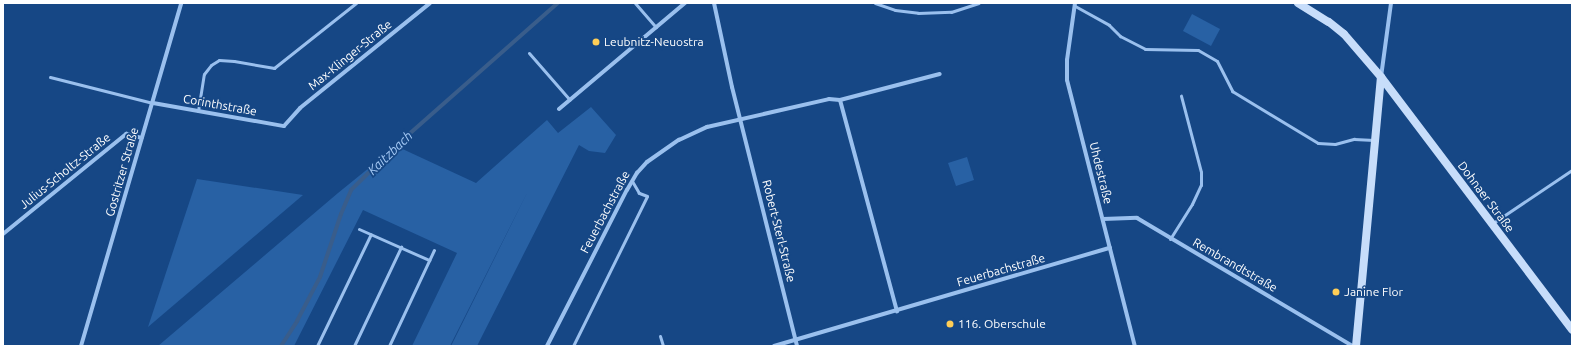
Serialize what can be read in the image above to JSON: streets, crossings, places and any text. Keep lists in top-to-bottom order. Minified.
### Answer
{"streets":{"main road":["Dohnaer Straße"],"street":["Max-Klinger-Straße","Corinthstraße","Julius-Scholtz-Straße","Gostritzer Straße","Uhdestraße","Feuerbachstraße","Robert-Sterl-Straße","Rembrandtstraße"]},"crossings":[["Max-Klinger-Straße","Corinthstraße"],["Corinthstraße","Gostritzer Straße"],["Julius-Scholtz-Straße","Gostritzer Straße"],["Uhdestraße","Feuerbachstraße"],["Uhdestraße","Rembrandtstraße"],["Feuerbachstraße","Robert-Sterl-Straße"]],"water":["Kaitzbach"],"places":["Leubnitz-Neuostra","Janine Flor","116. Oberschule"]}
